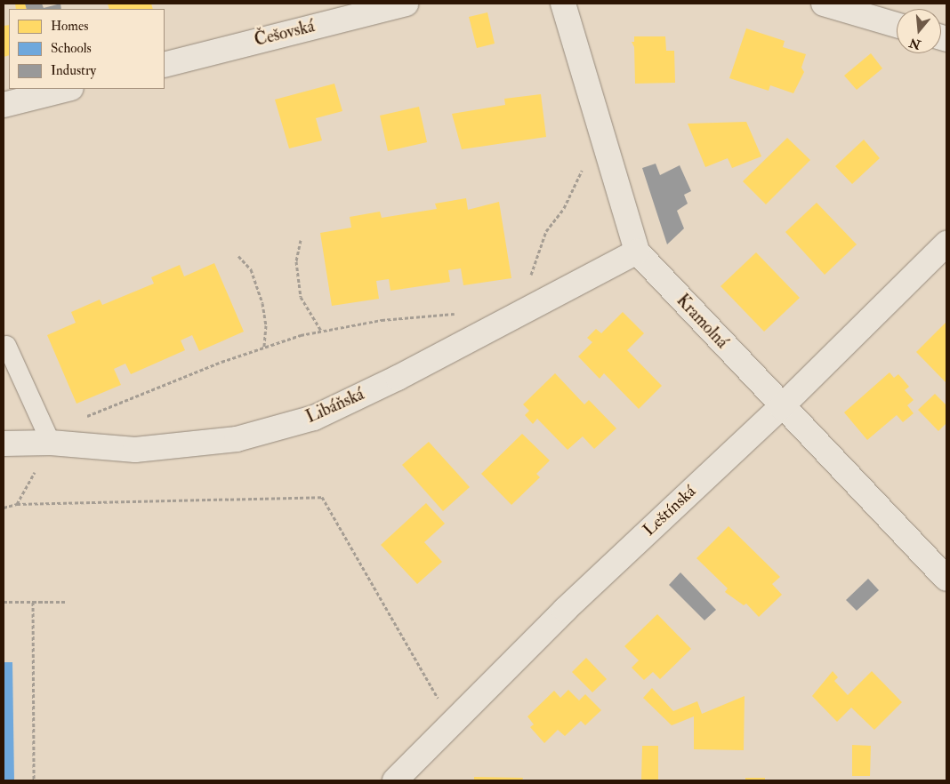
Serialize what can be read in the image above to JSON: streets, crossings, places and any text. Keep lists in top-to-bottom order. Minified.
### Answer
{"streets":{"street":["Češovská","Kramolná","Libáňská","Leštínská"]},"crossings":[["Kramolná","Libáňská"],["Kramolná","Leštínská"]],"legend":["Homes","Schools","Industry"],"north":"bottom"}
